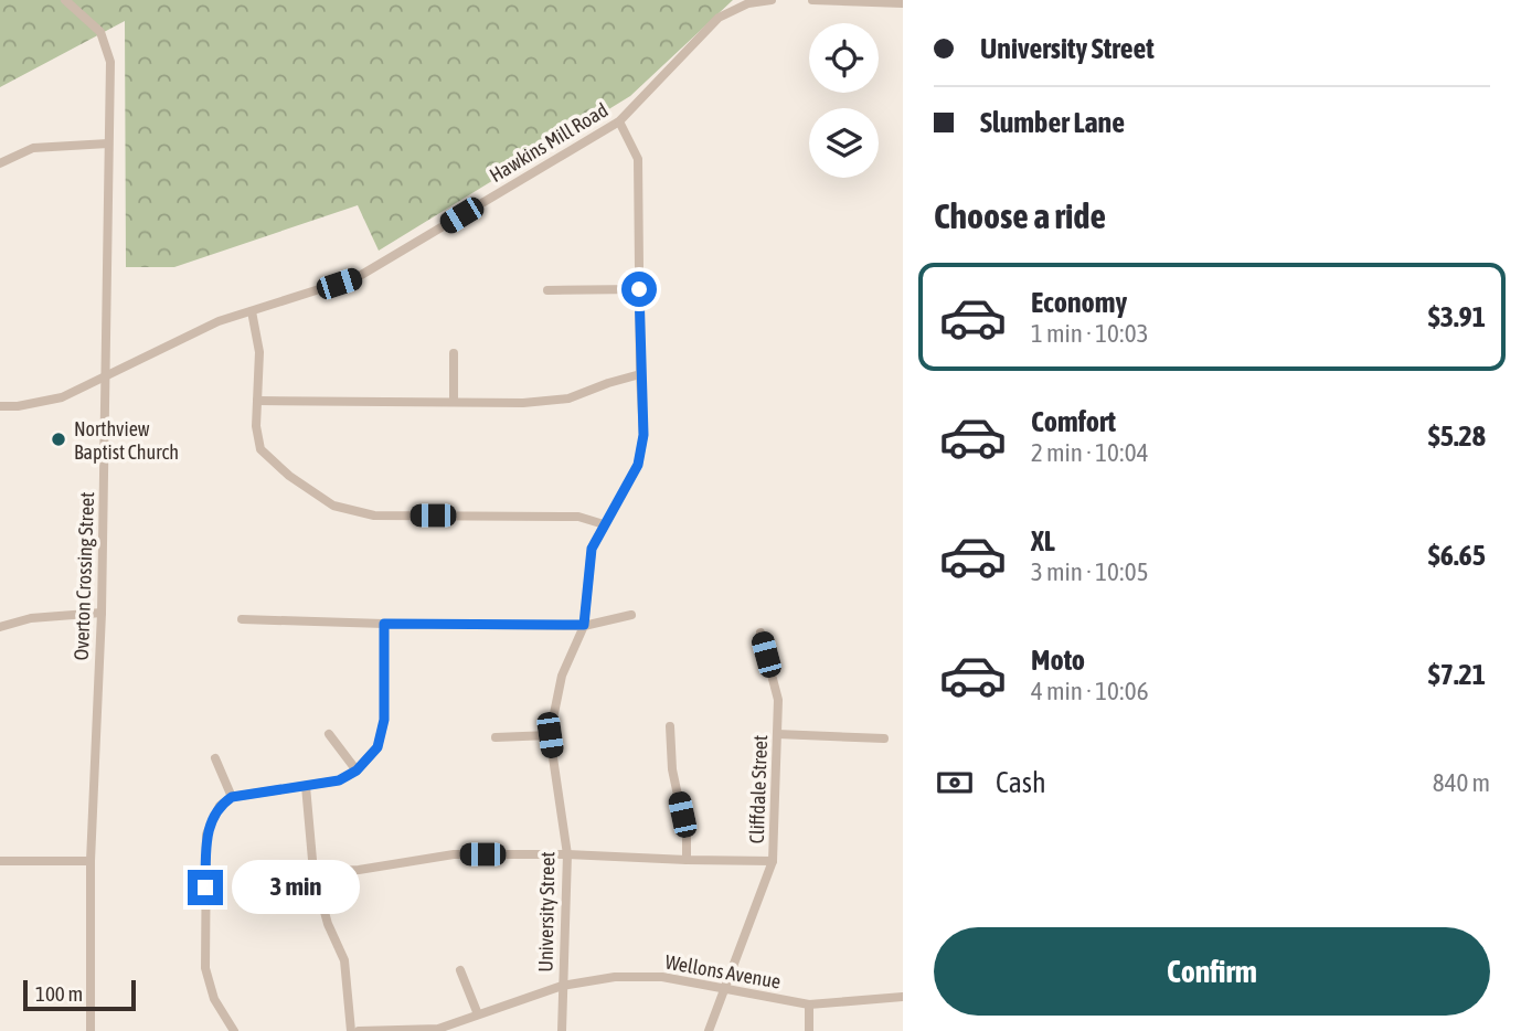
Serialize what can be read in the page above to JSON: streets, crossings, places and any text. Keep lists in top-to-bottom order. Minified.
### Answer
{"streets":{"street":["Hawkins Mill Road","Overton Crossing Street","Cliffdale Street","University Street","Wellons Avenue"]},"crossings":[["Hawkins Mill Road","Overton Crossing Street"],["Hawkins Mill Road","University Street"],["Cliffdale Street","Wellons Avenue"],["University Street","Wellons Avenue"]],"places":["Northview Baptist Church"],"scale_bar":"100 m","page":{"banner":["University Street","Slumber Lane"],"heading":"Choose a ride","list":[{"name":"Economy","note":"1 min · 10:03","value":"$3.91"},{"name":"Comfort","note":"2 min · 10:04","value":"$5.28"},{"name":"XL","note":"3 min · 10:05","value":"$6.65"},{"name":"Moto","note":"4 min · 10:06","value":"$7.21"}],"pay":["Cash","840 m"],"bubble":"3 min","buttons":"Confirm","scale":"100 m"}}
